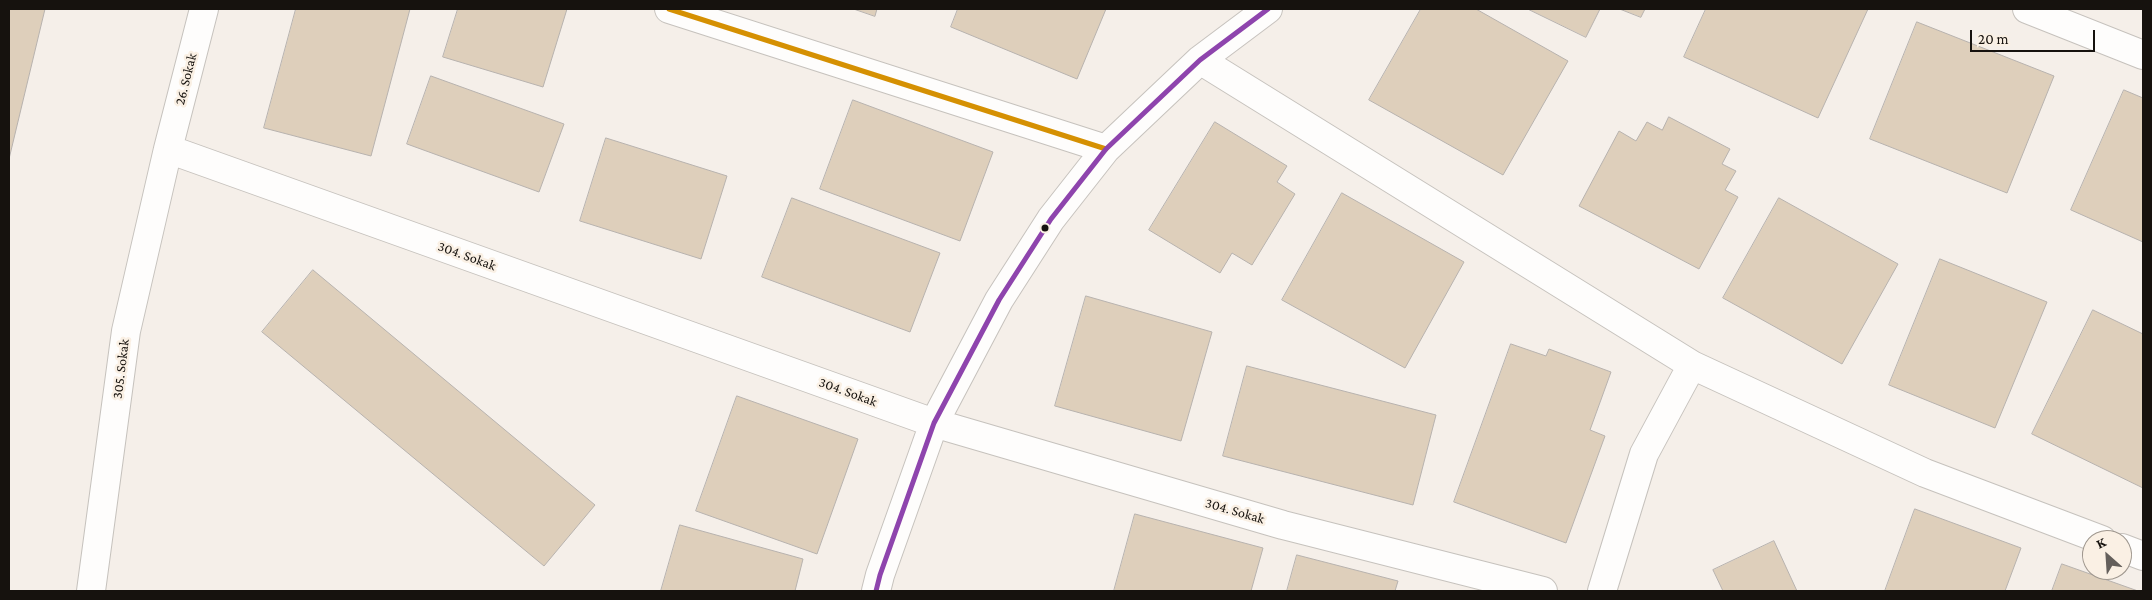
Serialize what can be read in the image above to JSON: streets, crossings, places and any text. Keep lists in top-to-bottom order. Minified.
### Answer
{"streets":{"street":["26. Sokak","304. Sokak","305. Sokak"]},"crossings":[["26. Sokak","304. Sokak"],["26. Sokak","305. Sokak"],["304. Sokak","305. Sokak"]],"scale_bar":"20 m","north":"top left"}
